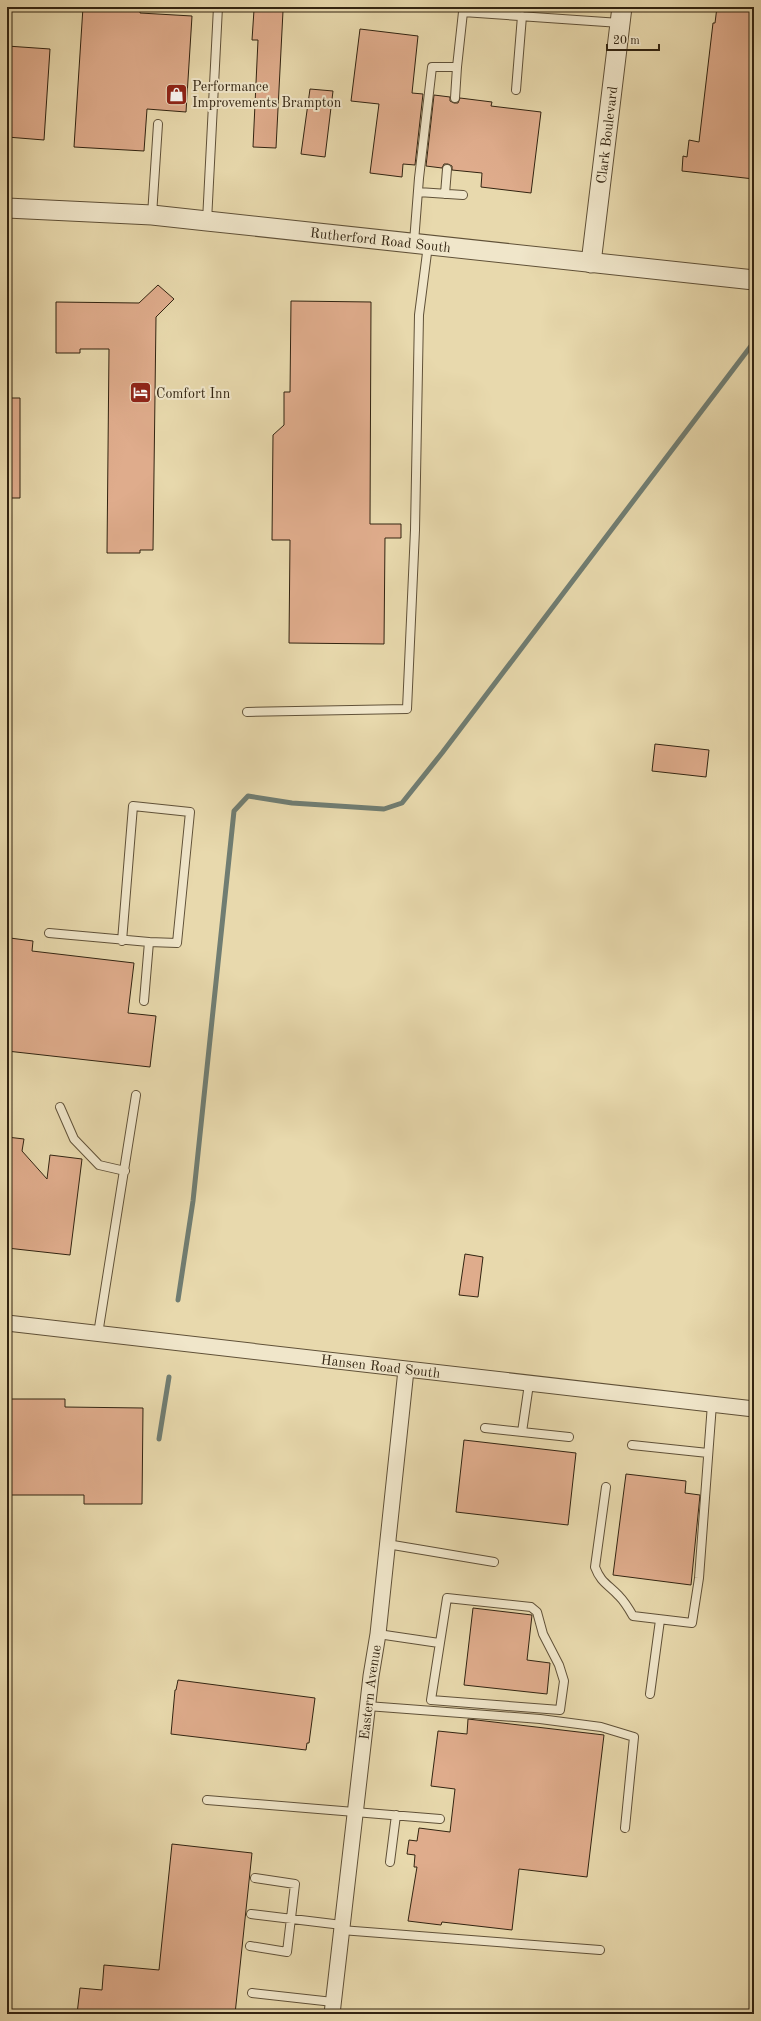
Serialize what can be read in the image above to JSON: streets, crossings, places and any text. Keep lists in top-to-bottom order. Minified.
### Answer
{"streets":{"street":["Clark Boulevard","Rutherford Road South","Hansen Road South","Eastern Avenue"]},"crossings":[["Clark Boulevard","Rutherford Road South"],["Hansen Road South","Eastern Avenue"]],"places":{"shop":["Performance Improvements Brampton"],"hotel":["Comfort Inn"]},"scale_bar":"20 m"}
